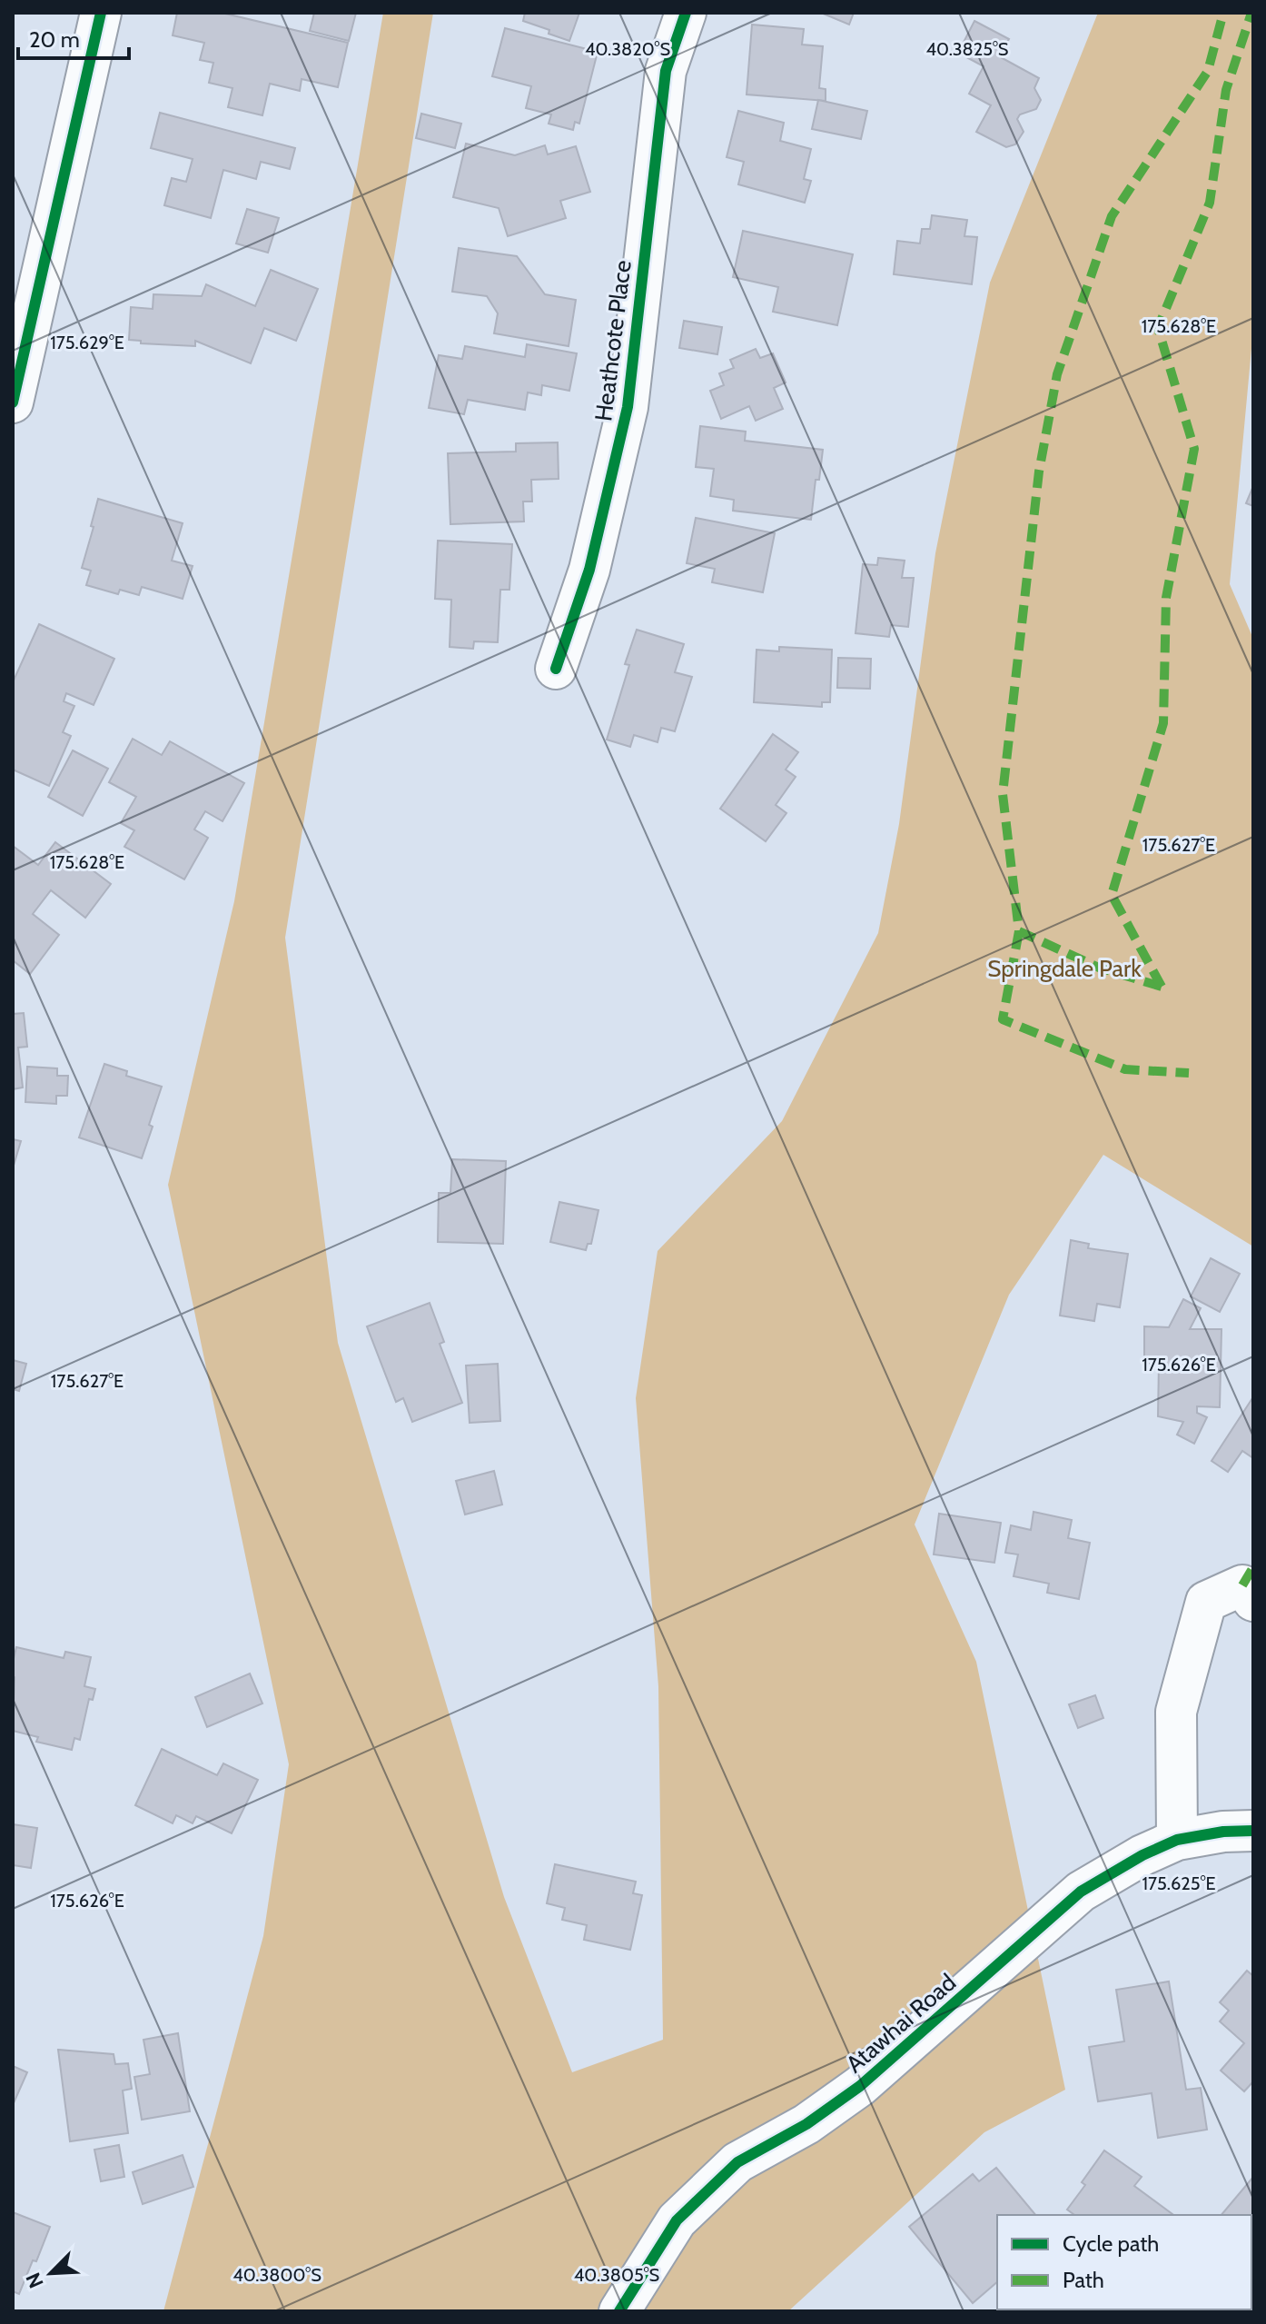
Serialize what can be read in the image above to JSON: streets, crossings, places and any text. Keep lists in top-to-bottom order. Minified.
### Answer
{"streets":{"street":["Heathcote Place","Atawhai Road"]},"parks":["Springdale Park"],"legend":["Cycle path","Path"],"scale_bar":"20 m","north":"bottom left","coordinates":["40.3825°S","40.3820°S","175.628°E","175.629°E","175.627°E","175.626°E","175.625°E","40.3800°S","40.3805°S"]}
